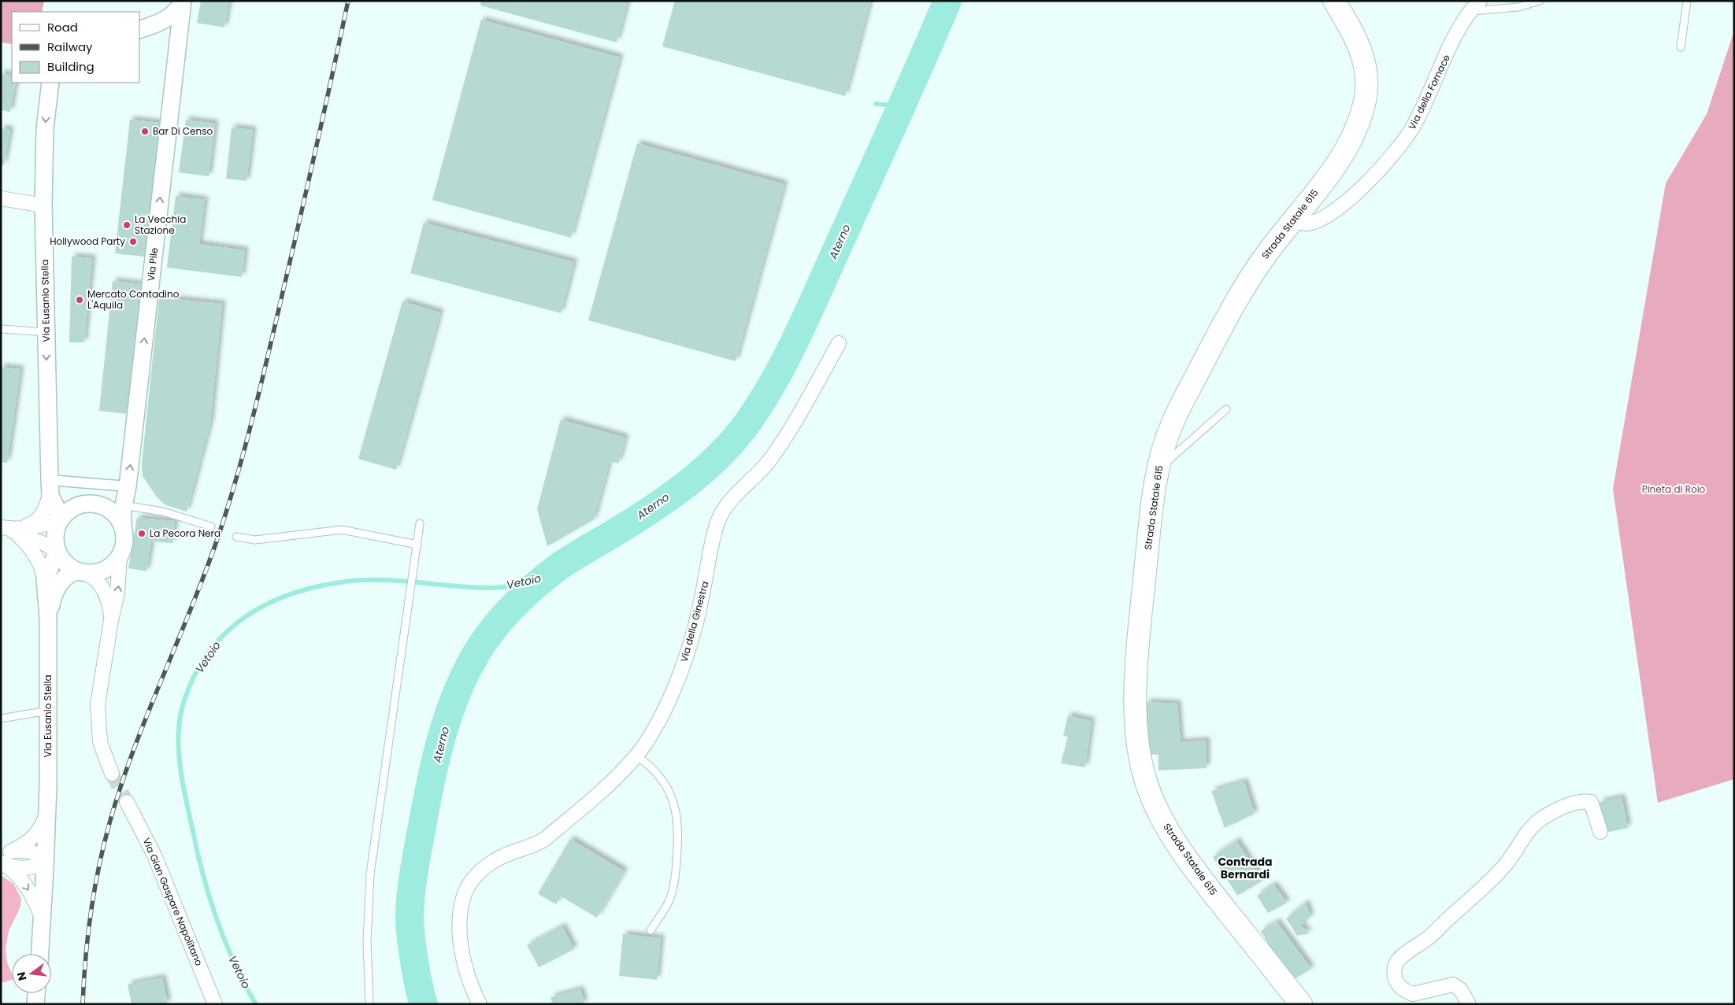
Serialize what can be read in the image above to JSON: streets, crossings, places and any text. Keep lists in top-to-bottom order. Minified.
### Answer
{"streets":{"main road":["Strada Statale 615"],"street":["Via della Fornace","Via Pile","Via Eusanio Stella","Via della Ginestra","Via Gian Gaspare Napolitano"]},"crossings":[["Via della Fornace","Strada Statale 615"],["Via Pile","Via Eusanio Stella"]],"one_way":["Via Pile"],"districts":["Contrada Bernardi"],"water":["Aterno","Vetoio"],"parks":["Pineta di Roio"],"places":["Bar Di Censo","La Vecchia Stazione","Hollywood Party","Mercato Contadino L'Aquila","La Pecora Nera"],"legend":["Road","Railway","Building"],"north":"left"}
